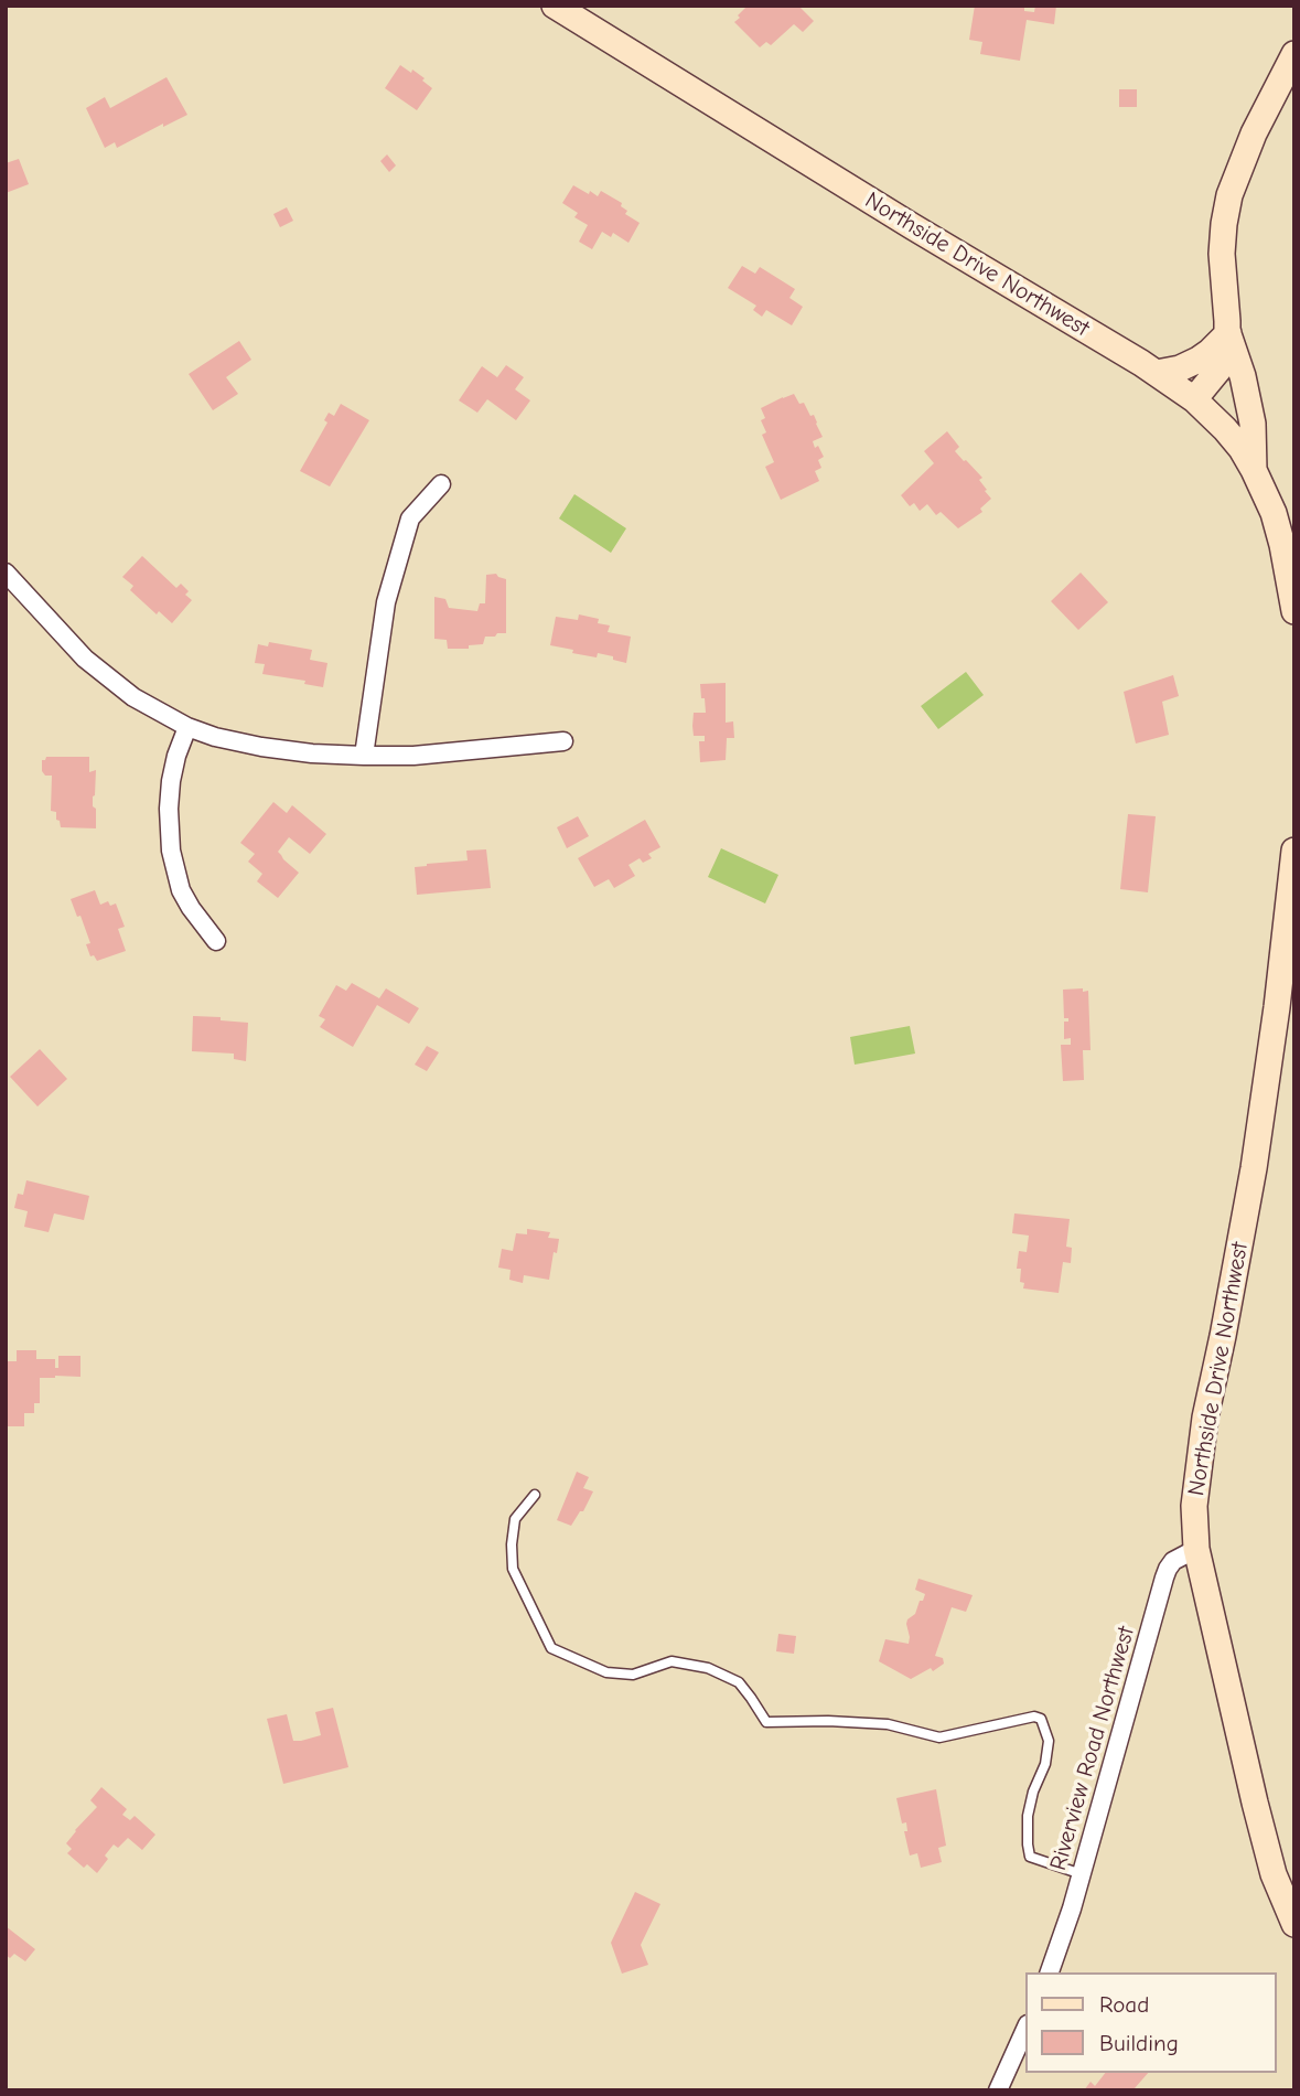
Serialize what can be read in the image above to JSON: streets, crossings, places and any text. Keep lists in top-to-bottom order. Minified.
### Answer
{"streets":{"main road":["Northside Drive Northwest"],"street":["Riverview Road Northwest"]},"crossings":[["Northside Drive Northwest","Riverview Road Northwest"]],"legend":["Road","Building"]}
